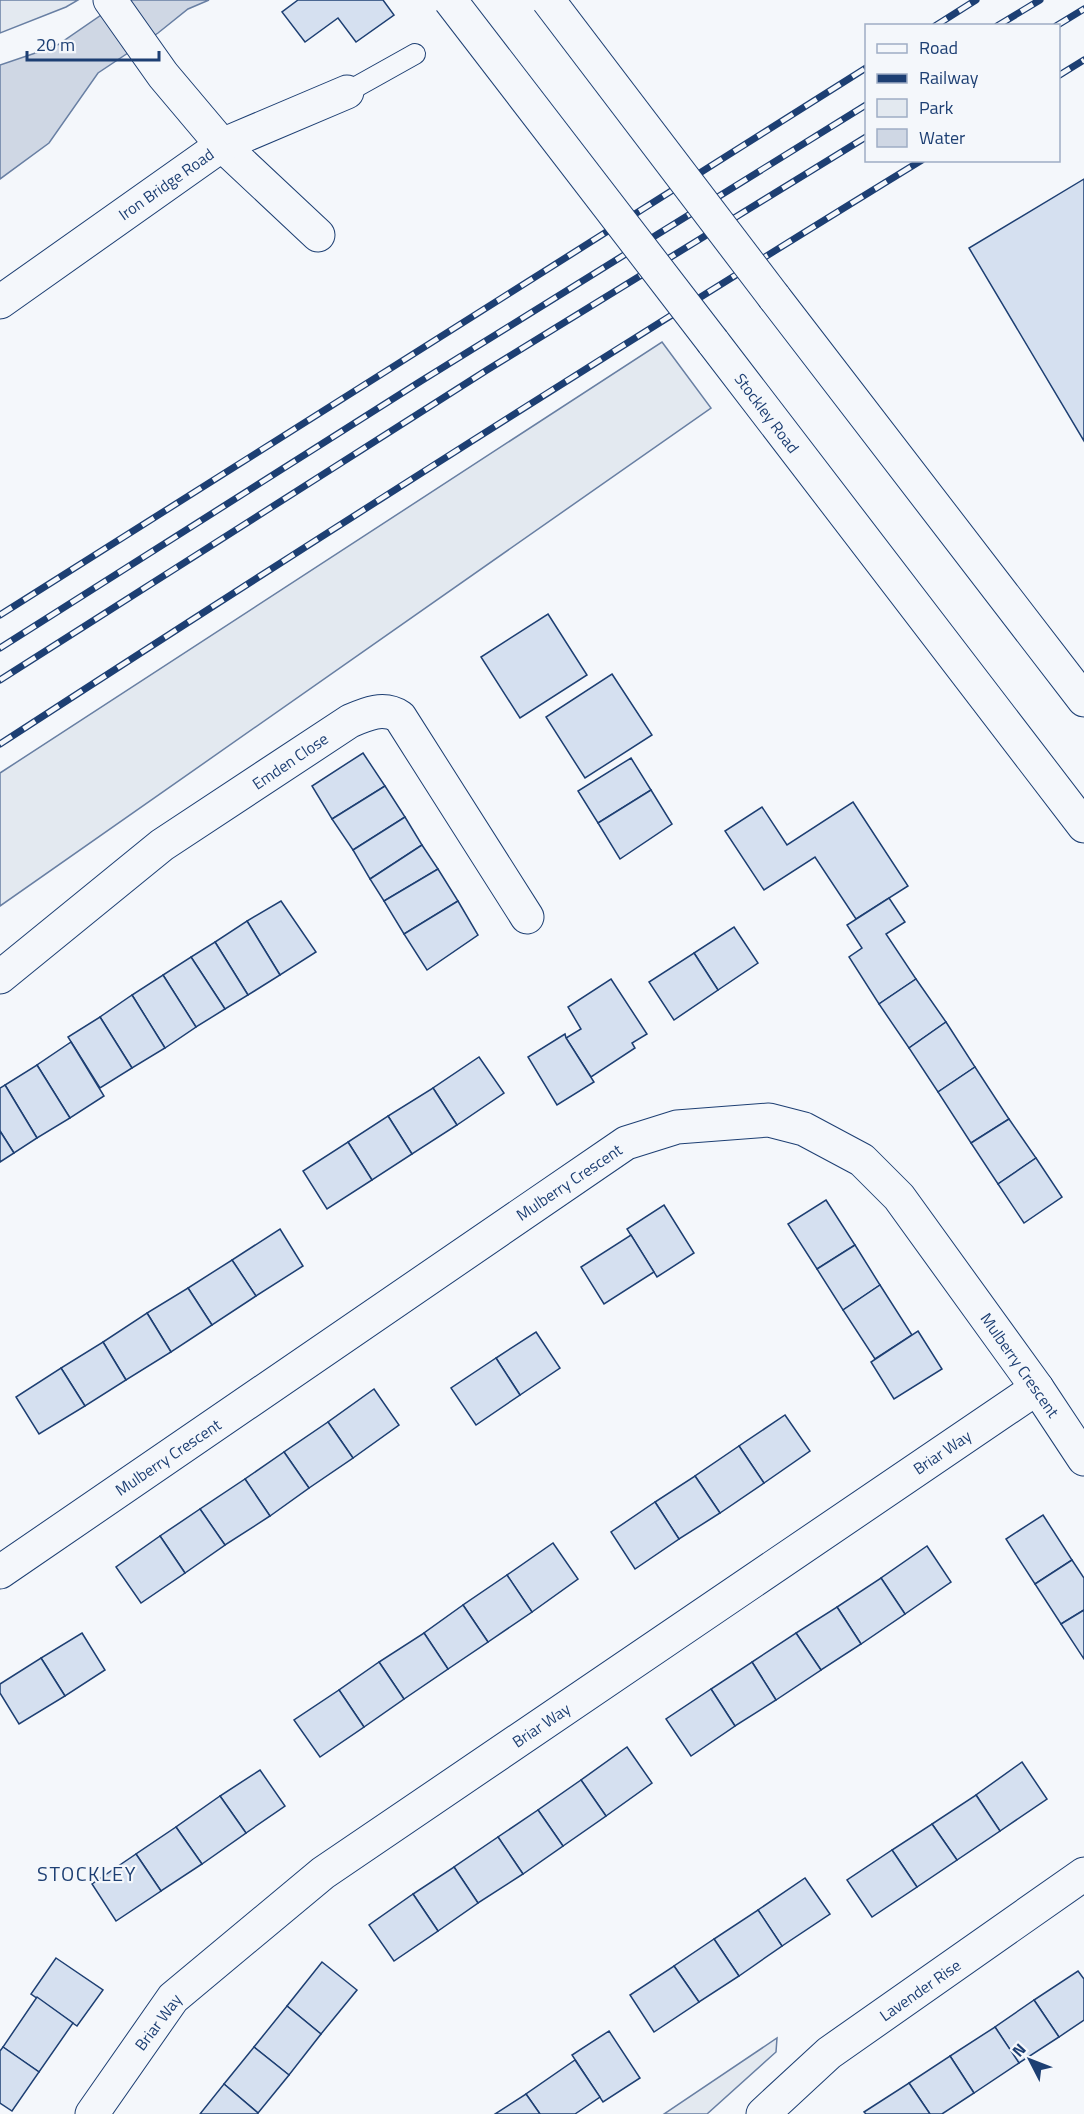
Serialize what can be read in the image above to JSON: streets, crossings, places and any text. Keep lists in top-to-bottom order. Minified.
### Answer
{"streets":{"street":["Iron Bridge Road","Stockley Road","Emden Close","Mulberry Crescent","Briar Way","Lavender Rise"]},"crossings":[["Mulberry Crescent","Briar Way"]],"districts":["STOCKLEY"],"legend":["Road","Railway","Park","Water"],"scale_bar":"20 m","north":"top left"}
